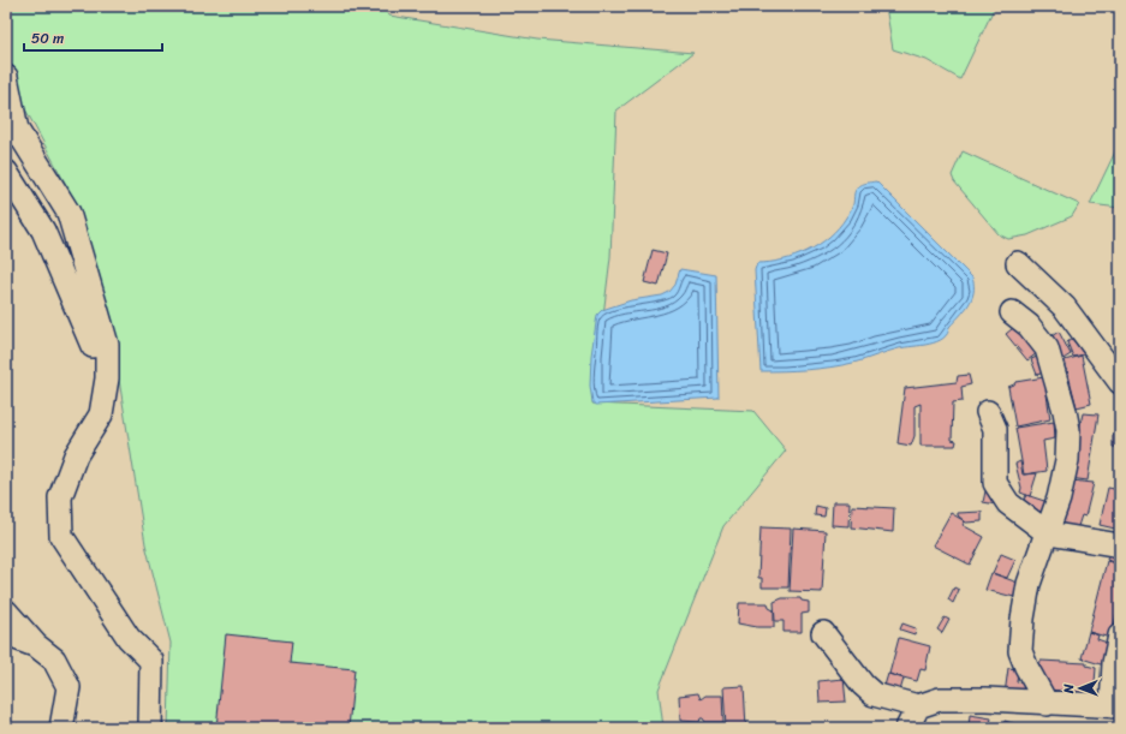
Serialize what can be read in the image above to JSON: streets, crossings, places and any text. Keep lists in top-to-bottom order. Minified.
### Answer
{"scale_bar":"50 m","north":"left"}
